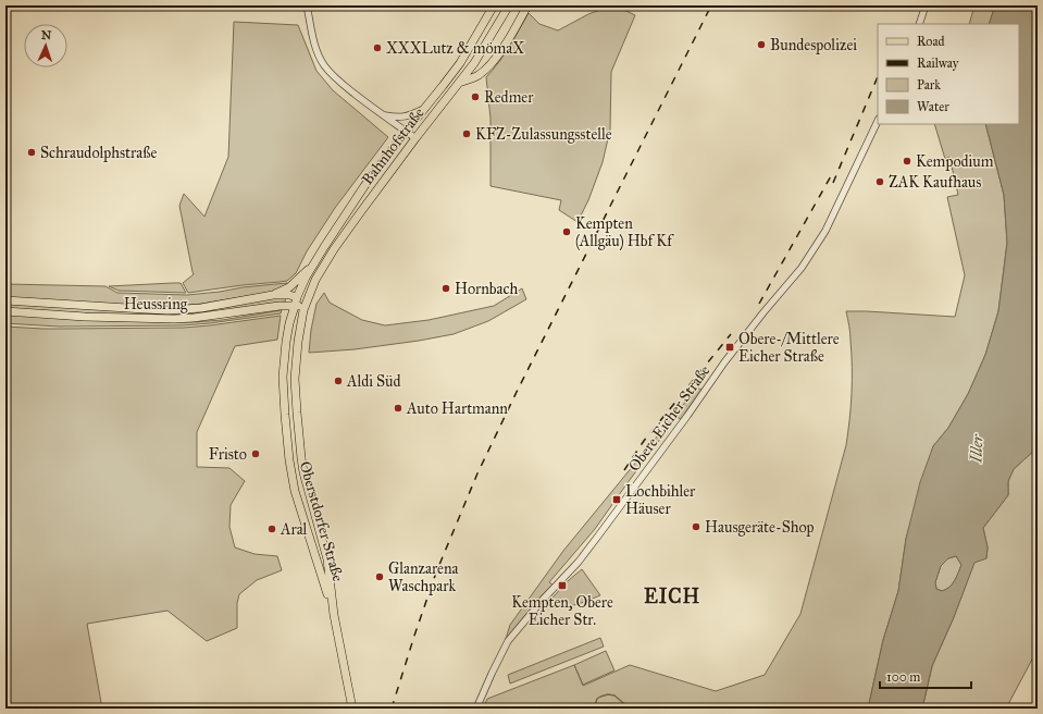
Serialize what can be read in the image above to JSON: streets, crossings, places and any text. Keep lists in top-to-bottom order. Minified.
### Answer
{"streets":{"main road":["Bahnhofstraße","Heussring","Oberstdorfer Straße"],"street":["Obere Eicher Straße"]},"crossings":[["Bahnhofstraße","Heussring"],["Bahnhofstraße","Oberstdorfer Straße"],["Heussring","Oberstdorfer Straße"]],"districts":["EICH"],"water":["Iller"],"places":{"other":["Bundespolizei","XXXLutz & mömaX","Redmer","KFZ-Zulassungsstelle","Schraudolphstraße","Kempodium","ZAK Kaufhaus","Kempten (Allgäu) Hbf Kf","Hornbach","Aldi Süd","Auto Hartmann","Fristo","Hausgeräte-Shop","Aral","Glanzarena Waschpark"],"transit":["Obere-/Mittlere Eicher Straße","Lochbihler Häuser","Kempten, Obere Eicher Str."]},"legend":["Road","Railway","Park","Water"],"scale_bar":"100 m","north":"top"}
